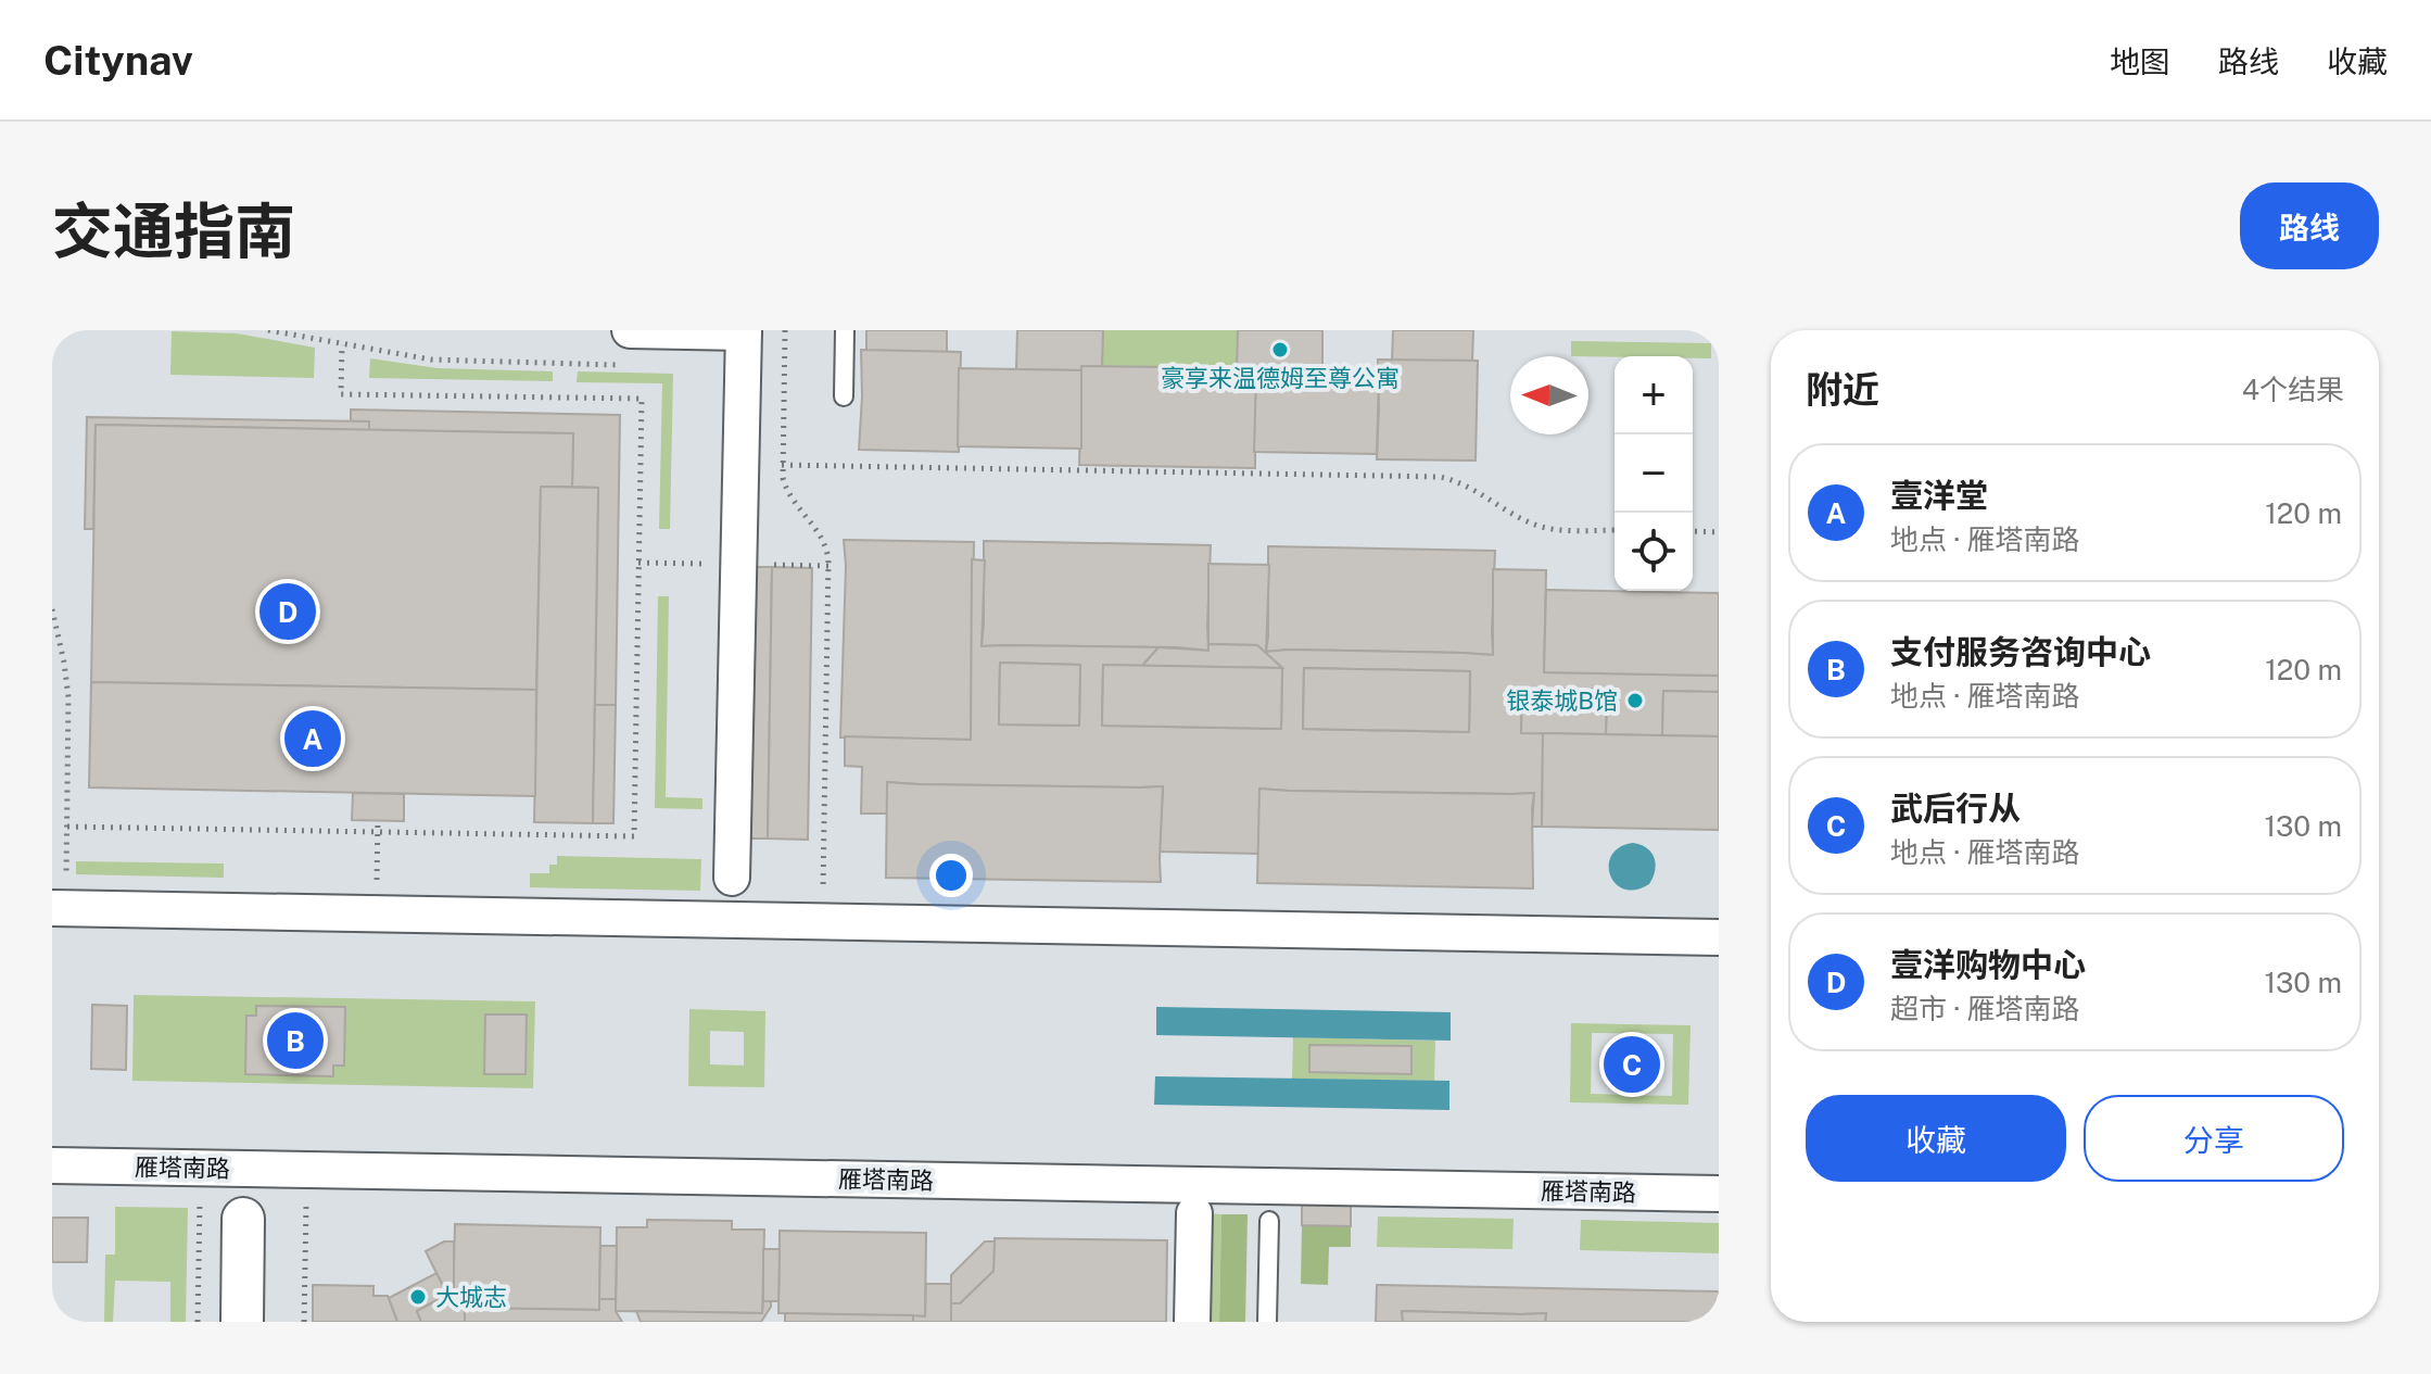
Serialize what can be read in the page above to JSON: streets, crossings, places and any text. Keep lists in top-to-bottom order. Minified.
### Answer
{"streets":{"street":["雁塔南路"]},"places":["豪享来温德姆至尊公寓","银泰城B馆","大城志"],"north":"left","page":{"header":"Citynav","nav":["地图","路线","收藏"],"title":"交通指南","buttons":["路线",["收藏","分享"]],"heading":["附近","4个结果"],"map_buttons":["+","−"],"list":[{"mark":"A","name":"壹洋堂","note":"地点 · 雁塔南路","value":"120 m"},{"mark":"B","name":"支付服务咨询中心","note":"地点 · 雁塔南路","value":"120 m"},{"mark":"C","name":"武后行从","note":"地点 · 雁塔南路","value":"130 m"},{"mark":"D","name":"壹洋购物中心","note":"超市 · 雁塔南路","value":"130 m"}],"pins":["D","A","B","C"]}}
